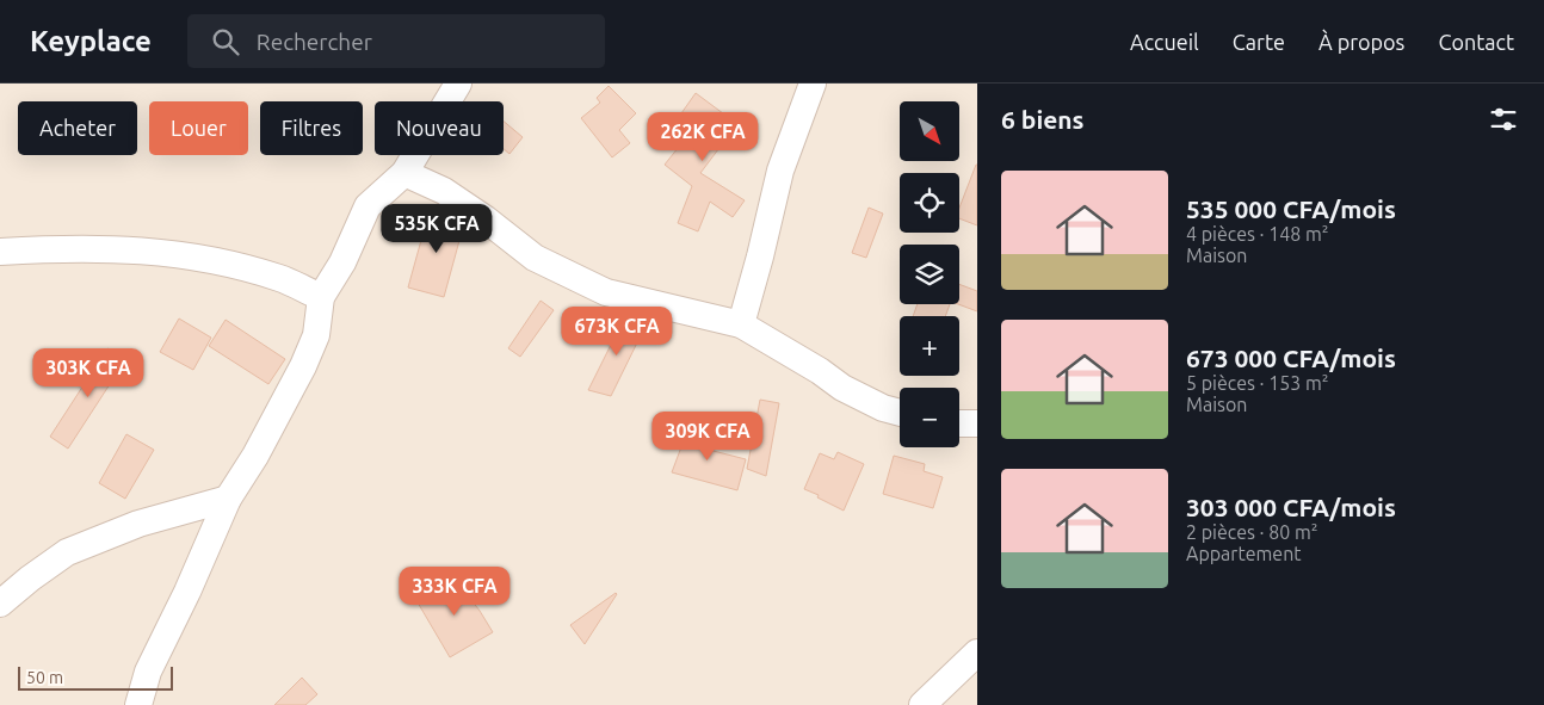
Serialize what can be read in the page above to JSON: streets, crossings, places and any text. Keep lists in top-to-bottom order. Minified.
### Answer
{"scale_bar":"50 m","north":"bottom right","page":{"header":"Keyplace","search":"Rechercher","nav":["Accueil","Carte","À propos","Contact"],"heading":"6 biens","map_buttons":["+","−"],"chip":["Acheter","Louer","Filtres","Nouveau"],"price":["262K CFA","535K CFA","673K CFA","303K CFA","309K CFA","333K CFA"],"list":[{"name":"535 000 CFA/mois","note":"4 pièces · 148 m² · Maison"},{"name":"673 000 CFA/mois","note":"5 pièces · 153 m² · Maison"},{"name":"303 000 CFA/mois","note":"2 pièces · 80 m² · Appartement"}],"scale":"50 m"}}
